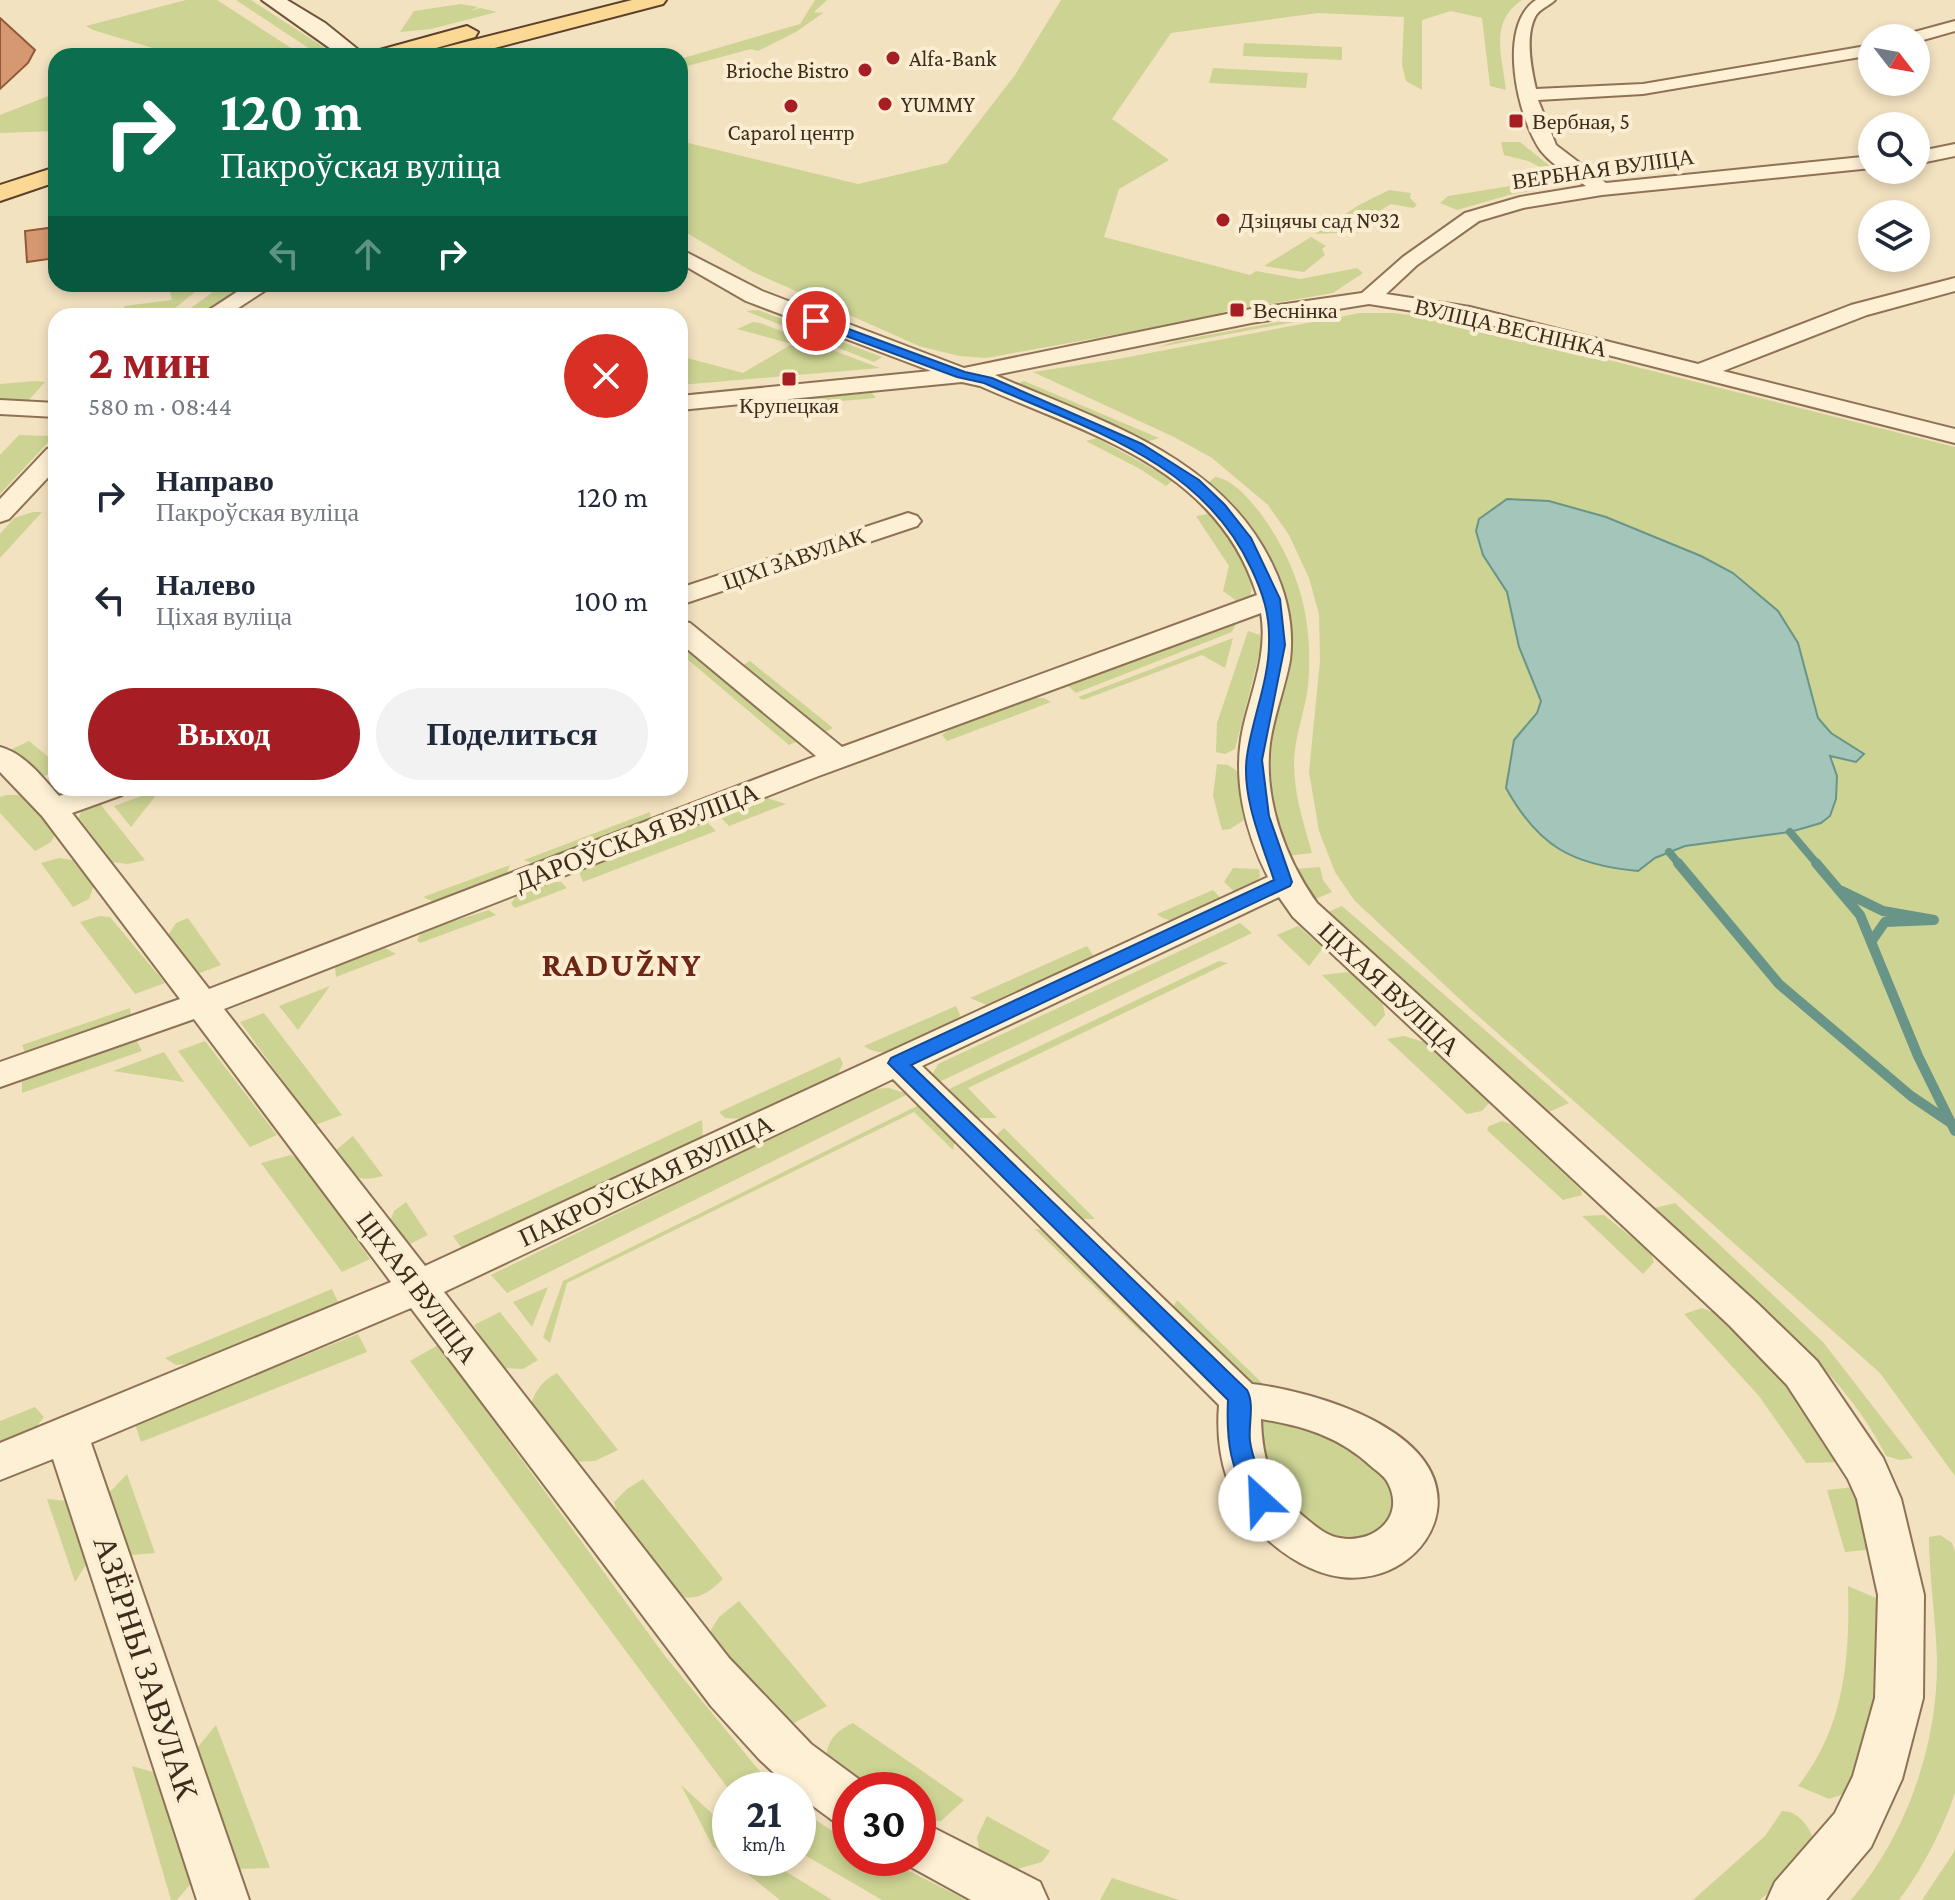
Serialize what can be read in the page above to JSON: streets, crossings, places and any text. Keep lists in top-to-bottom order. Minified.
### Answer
{"streets":{"street":["ВЕРБНАЯ ВУЛІЦА","ВУЛІЦА ВЕСНІНКА","ЦІХІ ЗАВУЛАК","ДАРОЎСКАЯ ВУЛІЦА","ЦІХАЯ ВУЛІЦА","ПАКРОЎСКАЯ ВУЛІЦА","АЗЁРНЫ ЗАВУЛАК"]},"crossings":[["ВЕРБНАЯ ВУЛІЦА","ВУЛІЦА ВЕСНІНКА"],["ВУЛІЦА ВЕСНІНКА","ЦІХАЯ ВУЛІЦА"],["ДАРОЎСКАЯ ВУЛІЦА","ЦІХАЯ ВУЛІЦА"],["ЦІХАЯ ВУЛІЦА","ПАКРОЎСКАЯ ВУЛІЦА"],["ПАКРОЎСКАЯ ВУЛІЦА","АЗЁРНЫ ЗАВУЛАК"]],"districts":["RADUŽNY"],"places":{"other":["Alfa-Bank","Brioche Bistro","YUMMY","Caparol центр","Дзіцячы сад №32"],"transit":["Вербная, 5","Веснінка","Крупецкая"]},"north":"bottom right","page":{"turn":["120 m","Пакроўская вуліца"],"heading":["2 мин","580 m · 08:44"],"list":[{"name":"Направо","note":"Пакроўская вуліца","value":"120 m"},{"name":"Налево","note":"Ціхая вуліца","value":"100 m"}],"buttons":["Выход","Поделиться"],"speed":"21 km/h","limit":"30"}}
